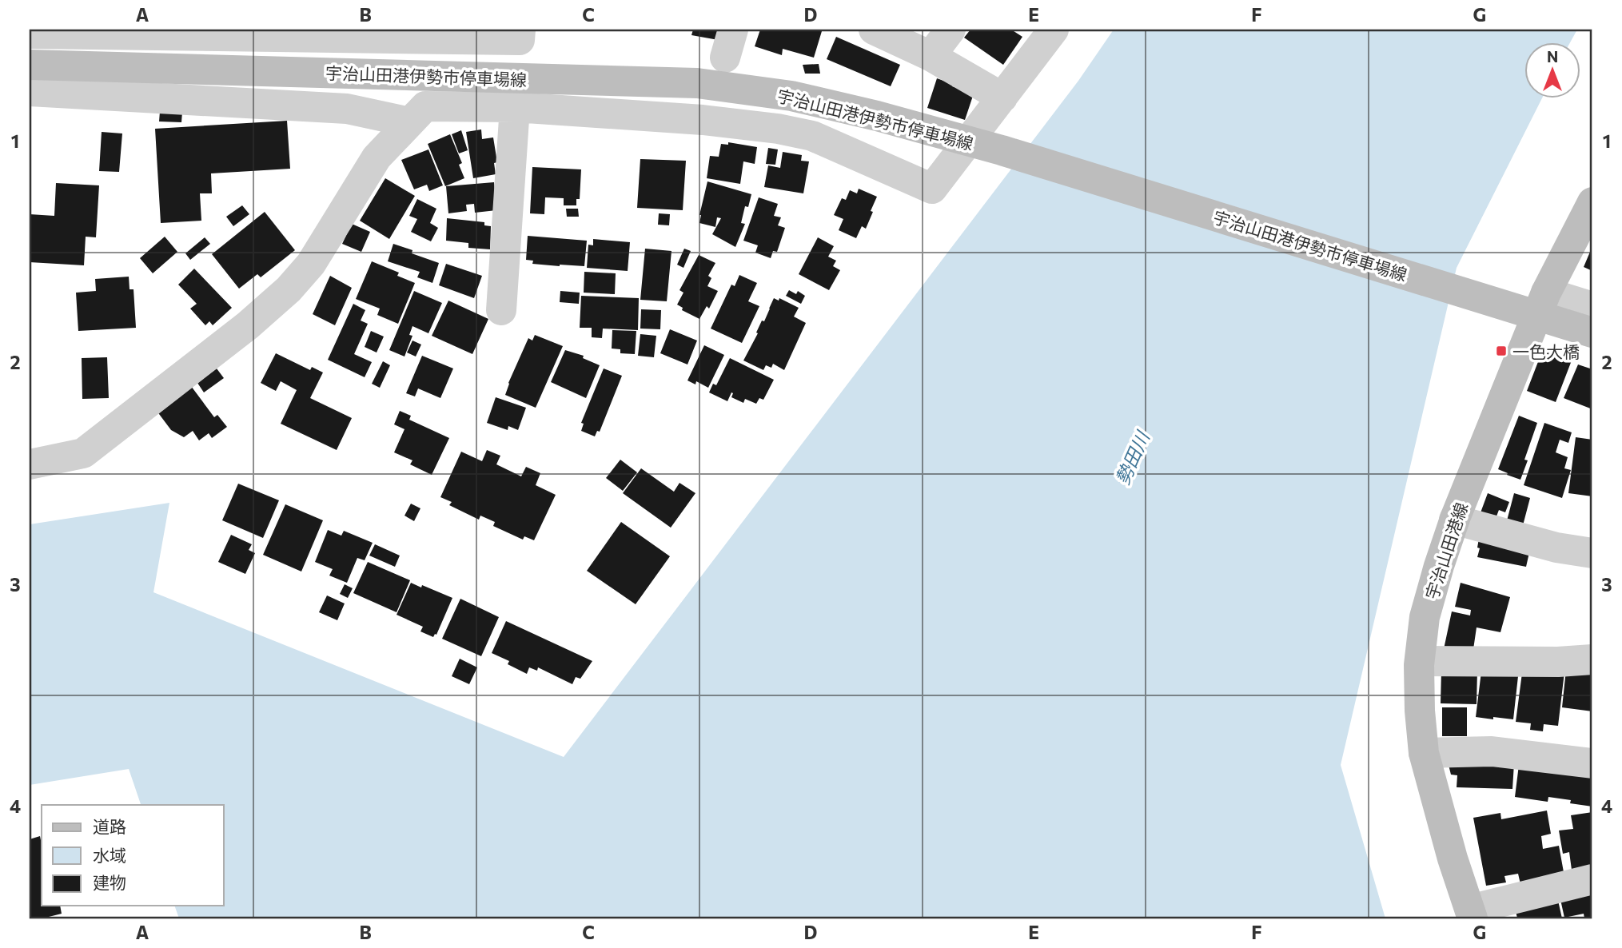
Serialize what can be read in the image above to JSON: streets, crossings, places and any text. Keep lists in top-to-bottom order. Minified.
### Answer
{"streets":{"main road":["宇治山田港伊勢市停車場線","宇治山田港線"]},"water":["勢田川"],"places":{"transit":["一色大橋"]},"legend":["道路","水域","建物"],"north":"top","grid":{"columns":["A","B","C","D","E","F","G"],"rows":["1","2","3","4"]}}
